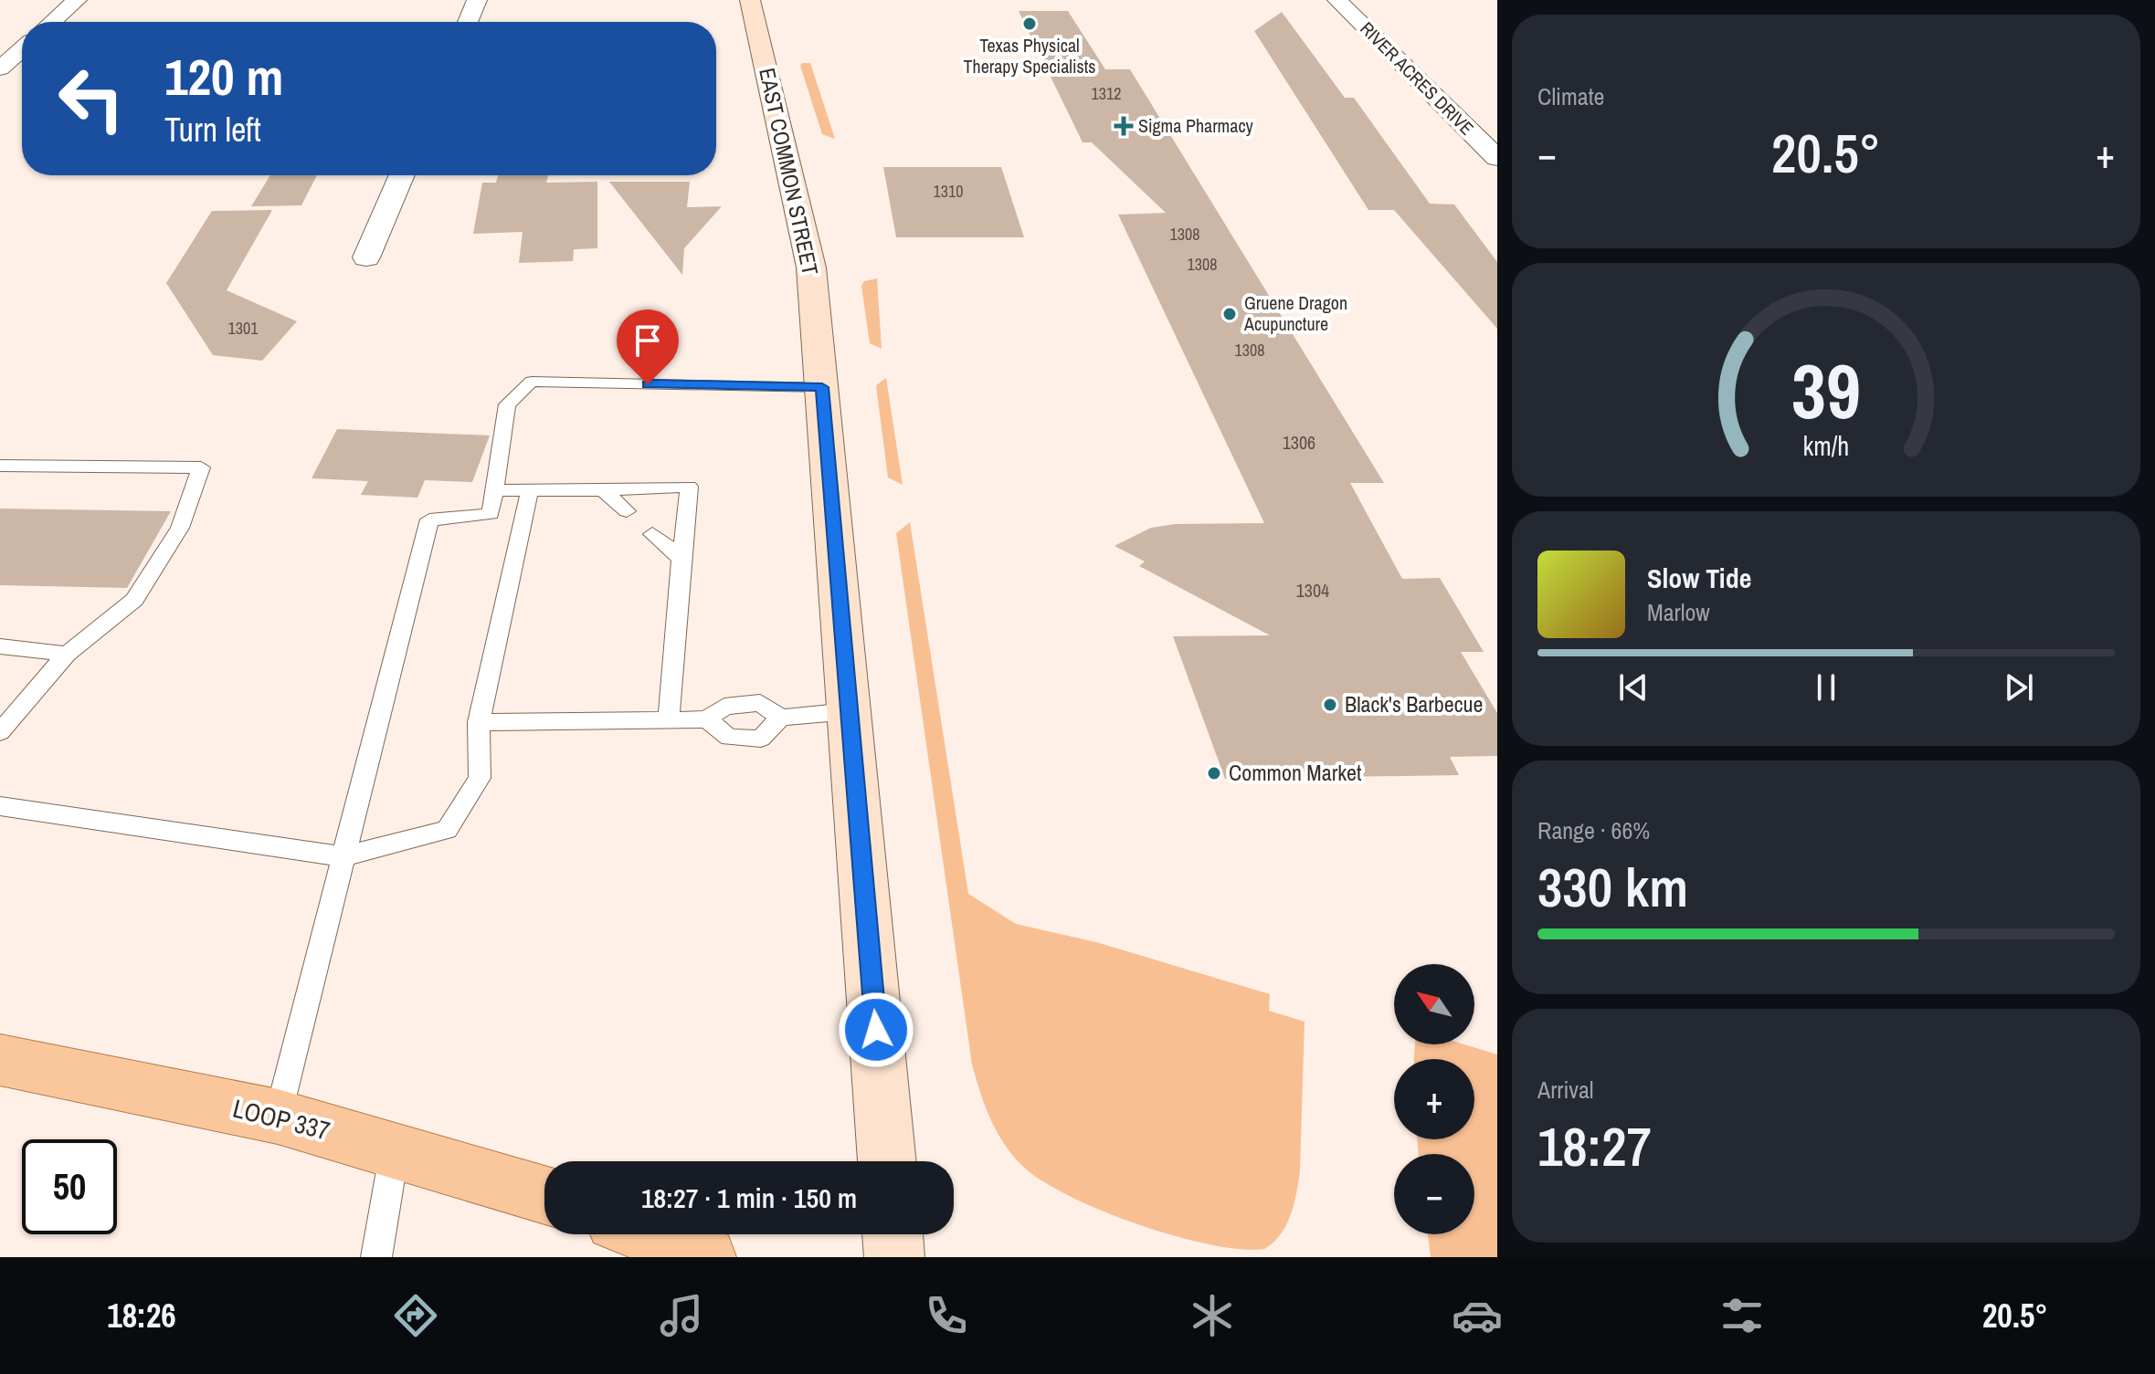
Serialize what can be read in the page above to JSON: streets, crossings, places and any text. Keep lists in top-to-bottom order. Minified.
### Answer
{"streets":{"main road":["EAST COMMON STREET","LOOP 337"],"street":["RIVER ACRES DRIVE"]},"places":{"other":["Texas Physical Therapy Specialists","Gruene Dragon Acupuncture","Black's Barbecue","Common Market"],"health":["Sigma Pharmacy"]},"house_numbers":["1312","1310","1308","1308","1301","1308","1306","1304"],"north":"top left","page":{"tile":["Climate",["Range · 66%","330 km"],["Arrival","18:27"]],"turn":["120 m","Turn left"],"heat":["−","20.5°","+"],"song":["Slow Tide","Marlow"],"map_buttons":["+","−"],"limit":"50","trip":"18:27 · 1 min · 150 m","tabs":["18:26","20.5°"],"gauge":["39","km/h"]}}
